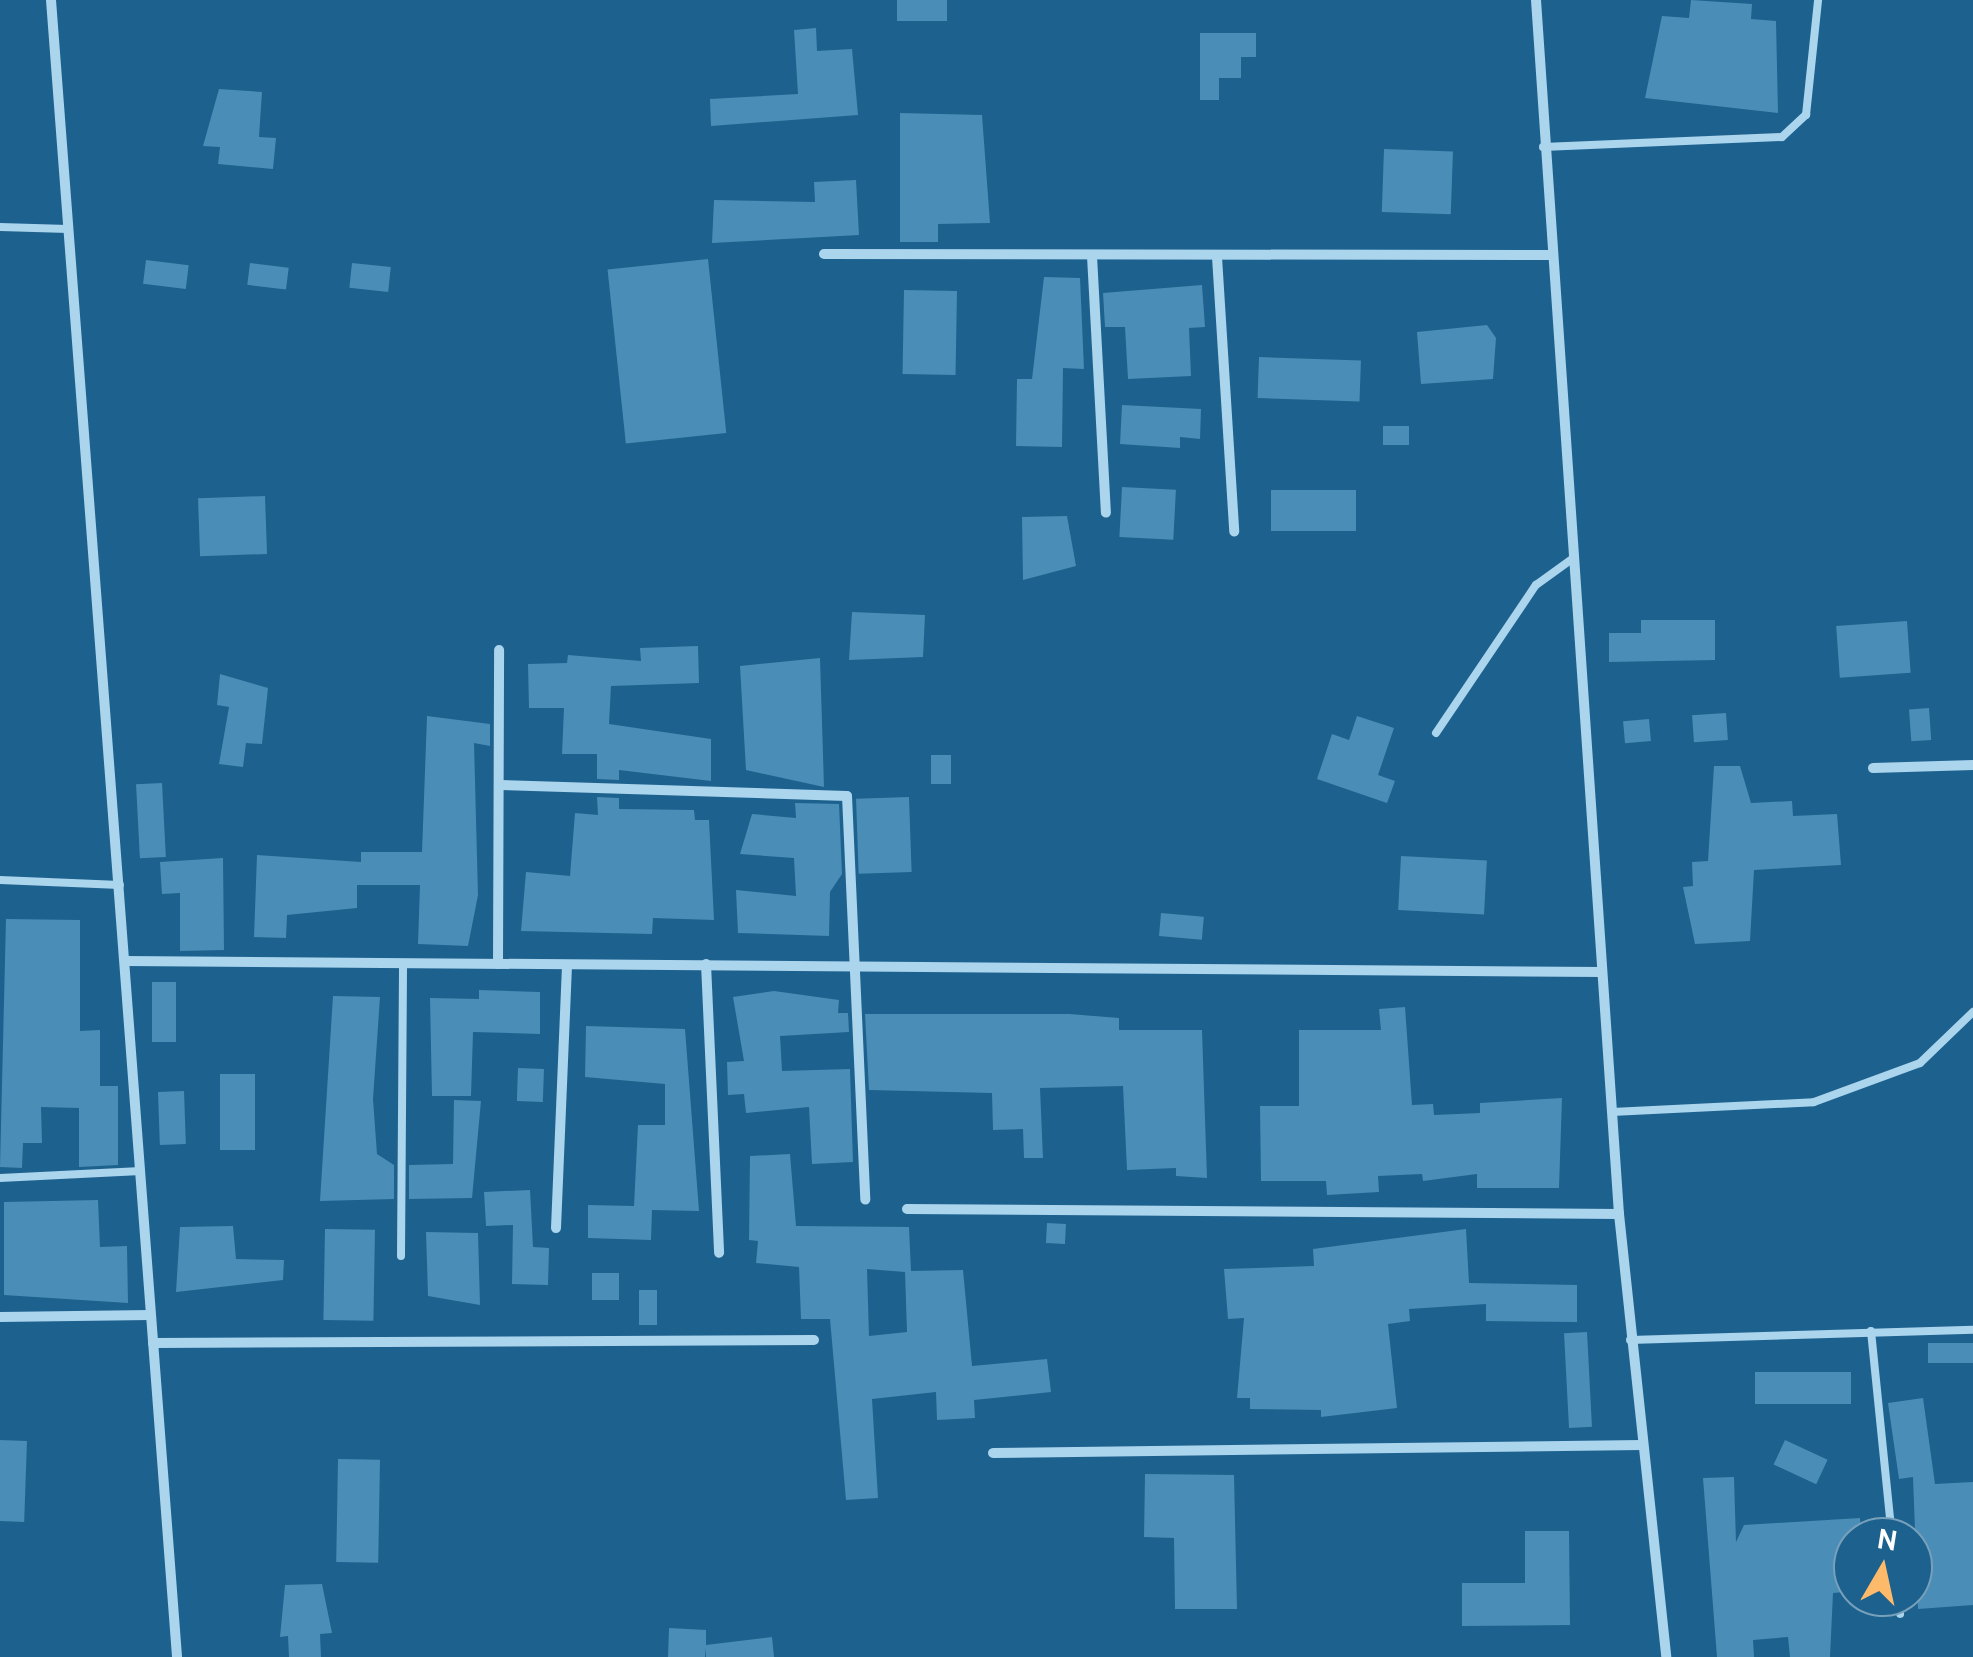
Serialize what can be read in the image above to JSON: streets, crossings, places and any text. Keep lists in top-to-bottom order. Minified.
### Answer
{"north":"top"}
